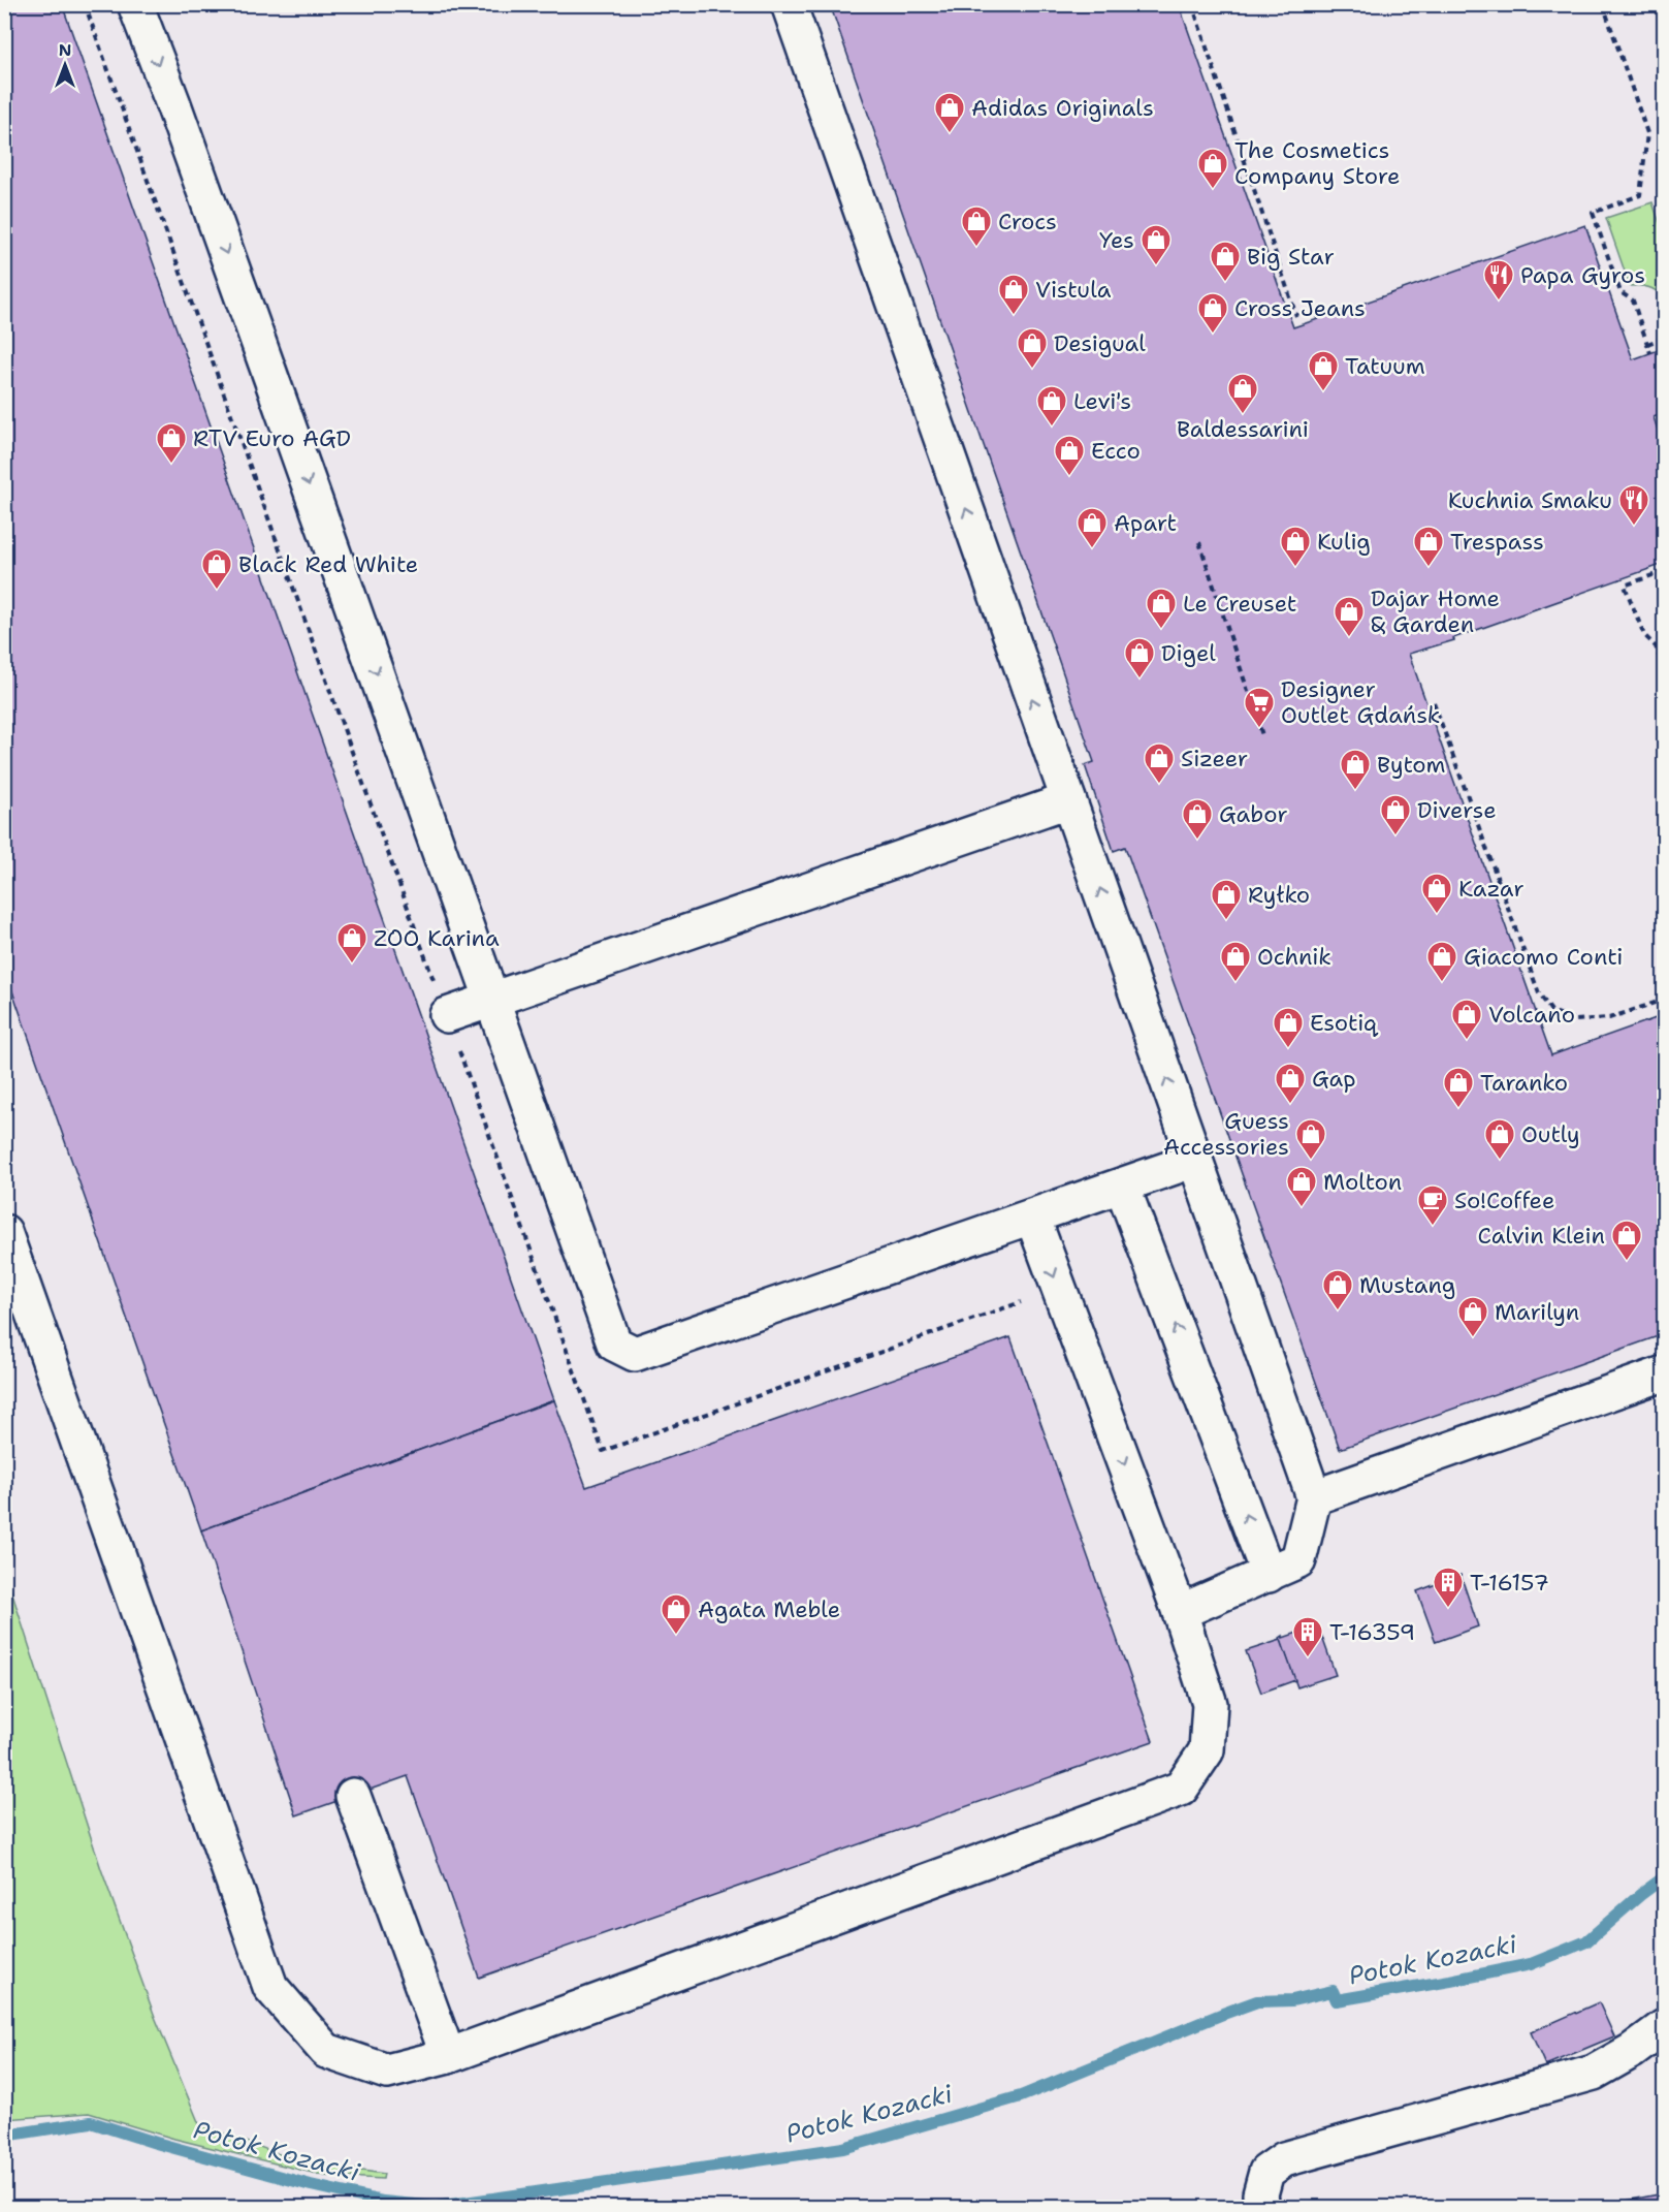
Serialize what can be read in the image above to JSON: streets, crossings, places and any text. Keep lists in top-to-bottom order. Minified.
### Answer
{"water":["Potok Kozacki"],"places":{"shop":["Adidas Originals","The Cosmetics Company Store","Crocs","Yes","Big Star","Vistula","Cross Jeans","Desigual","Tatuum","Baldessarini","Levi's","RTV Euro AGD","Ecco","Apart","Kulig","Trespass","Black Red White","Le Creuset","Dajar Home & Garden","Digel","Sizeer","Bytom","Diverse","Gabor","Kazar","Ryłko","ZOO Karina","Ochnik","Giacomo Conti","Volcano","Esotiq","Gap","Taranko","Guess Accessories","Outly","Molton","Calvin Klein","Mustang","Marilyn","Agata Meble"],"restaurant":["Papa Gyros","Kuchnia Smaku"],"supermarket":["Designer Outlet Gdańsk"],"cafe":["So!Coffee"],"building":["T-16157","T-16359"]},"north":"top"}
